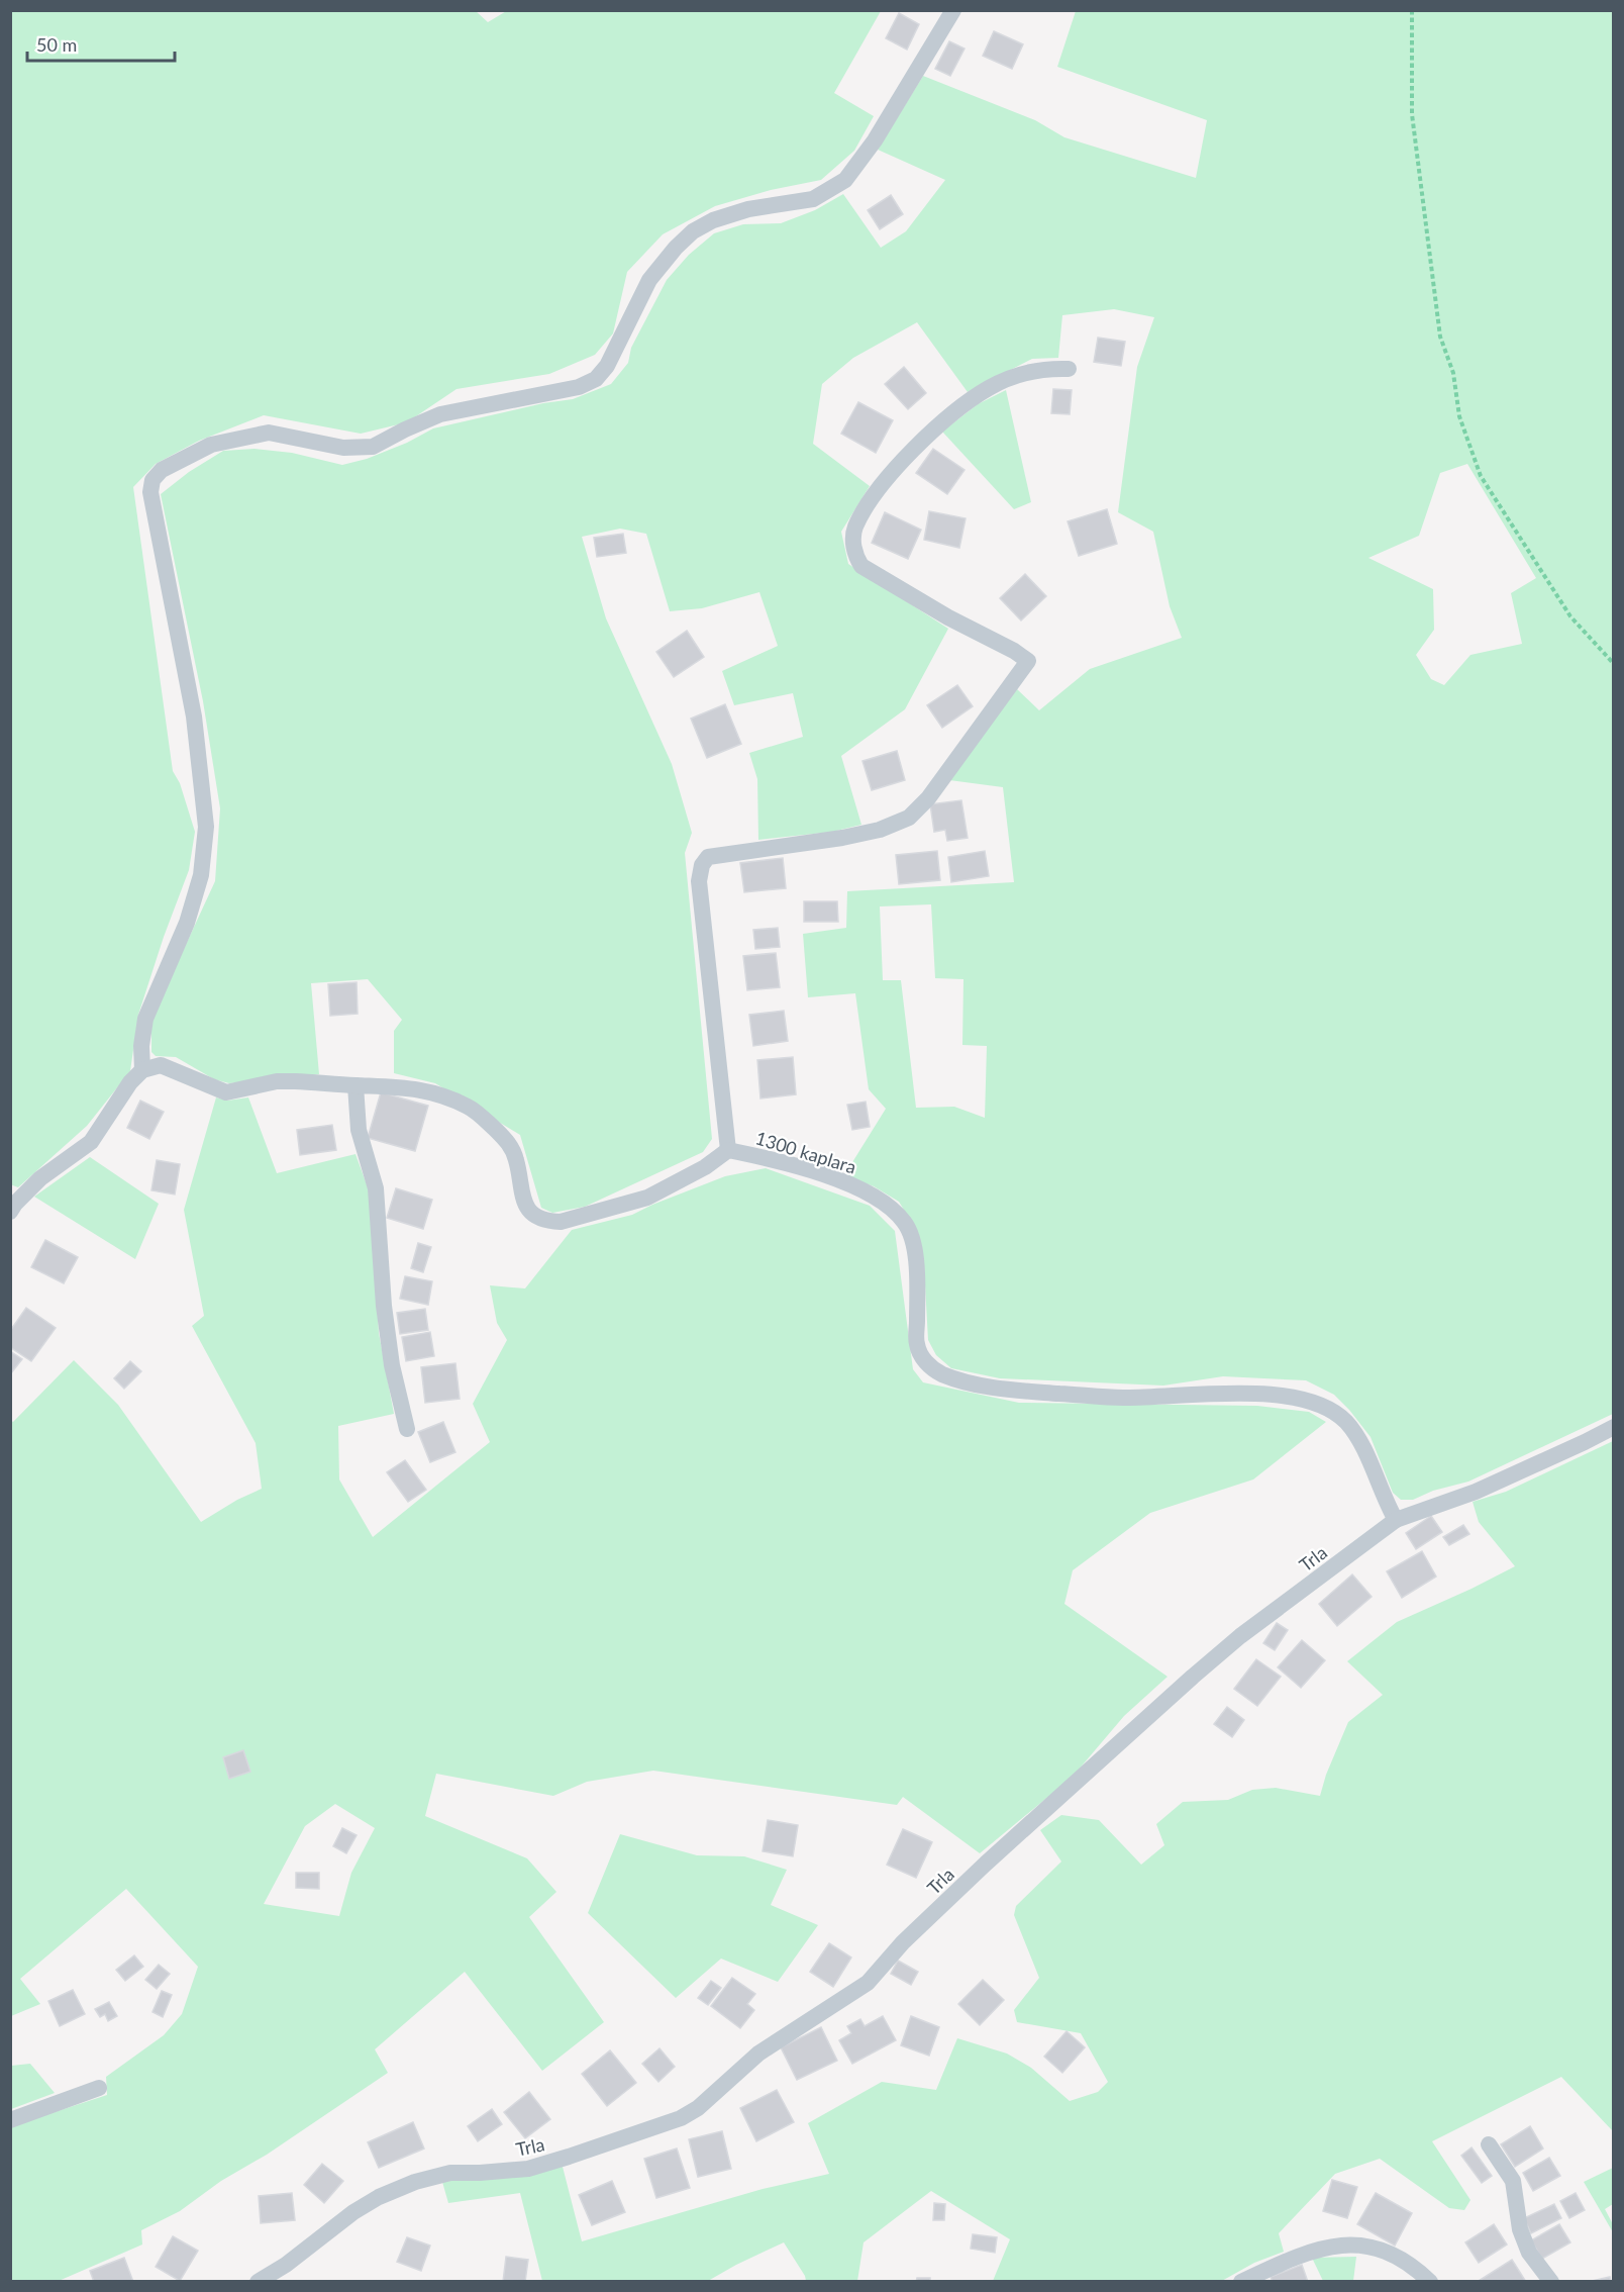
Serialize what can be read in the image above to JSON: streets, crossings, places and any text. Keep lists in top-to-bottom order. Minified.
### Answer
{"streets":{"street":["1300 kaplara","Trla"]},"crossings":[["1300 kaplara","Trla"]],"scale_bar":"50 m"}
